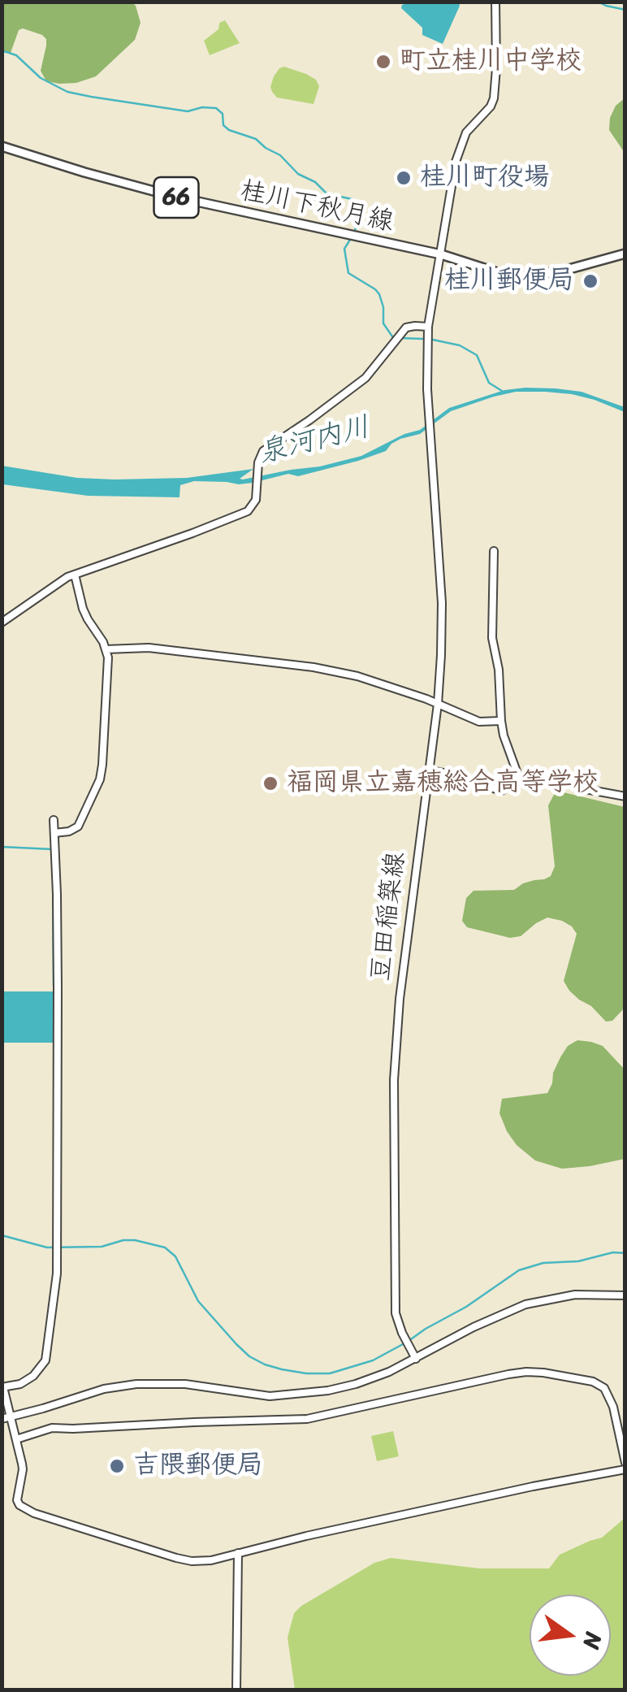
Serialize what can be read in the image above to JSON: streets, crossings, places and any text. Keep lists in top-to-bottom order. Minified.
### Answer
{"streets":{"main road":["66","桂川下秋月線"],"street":["豆田稲築線"]},"crossings":[["桂川下秋月線","豆田稲築線"]],"water":["泉河内川"],"places":["町立桂川中学校","桂川町役場","桂川郵便局","福岡県立嘉穂総合高等学校","吉隈郵便局"],"north":"right"}
